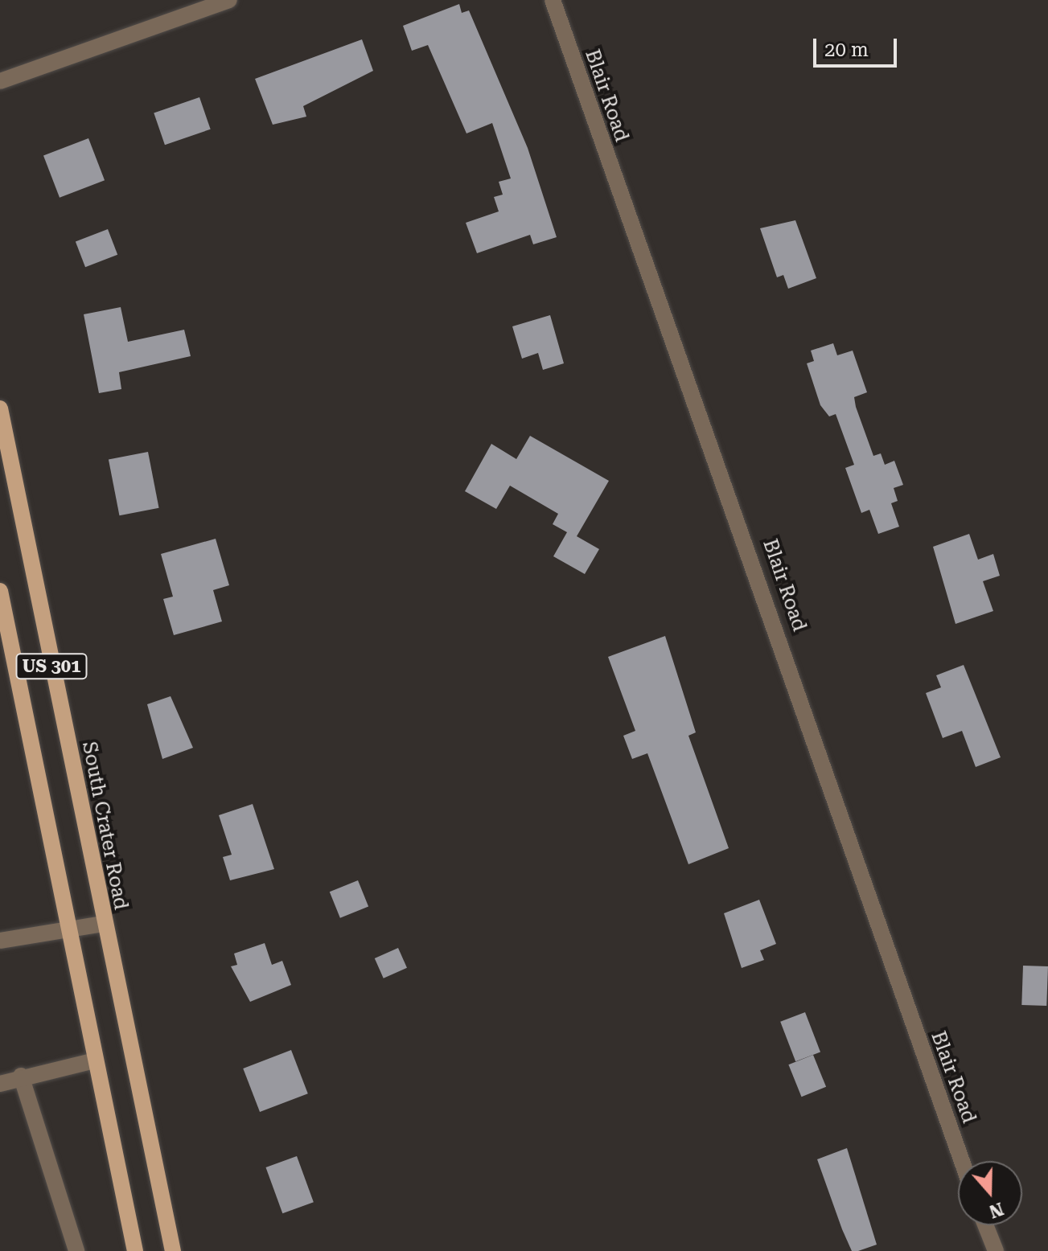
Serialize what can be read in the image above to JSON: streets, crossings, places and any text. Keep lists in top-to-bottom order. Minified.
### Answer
{"streets":{"main road":["US 301","South Crater Road"],"street":["Blair Road"]},"scale_bar":"20 m","north":"bottom"}
